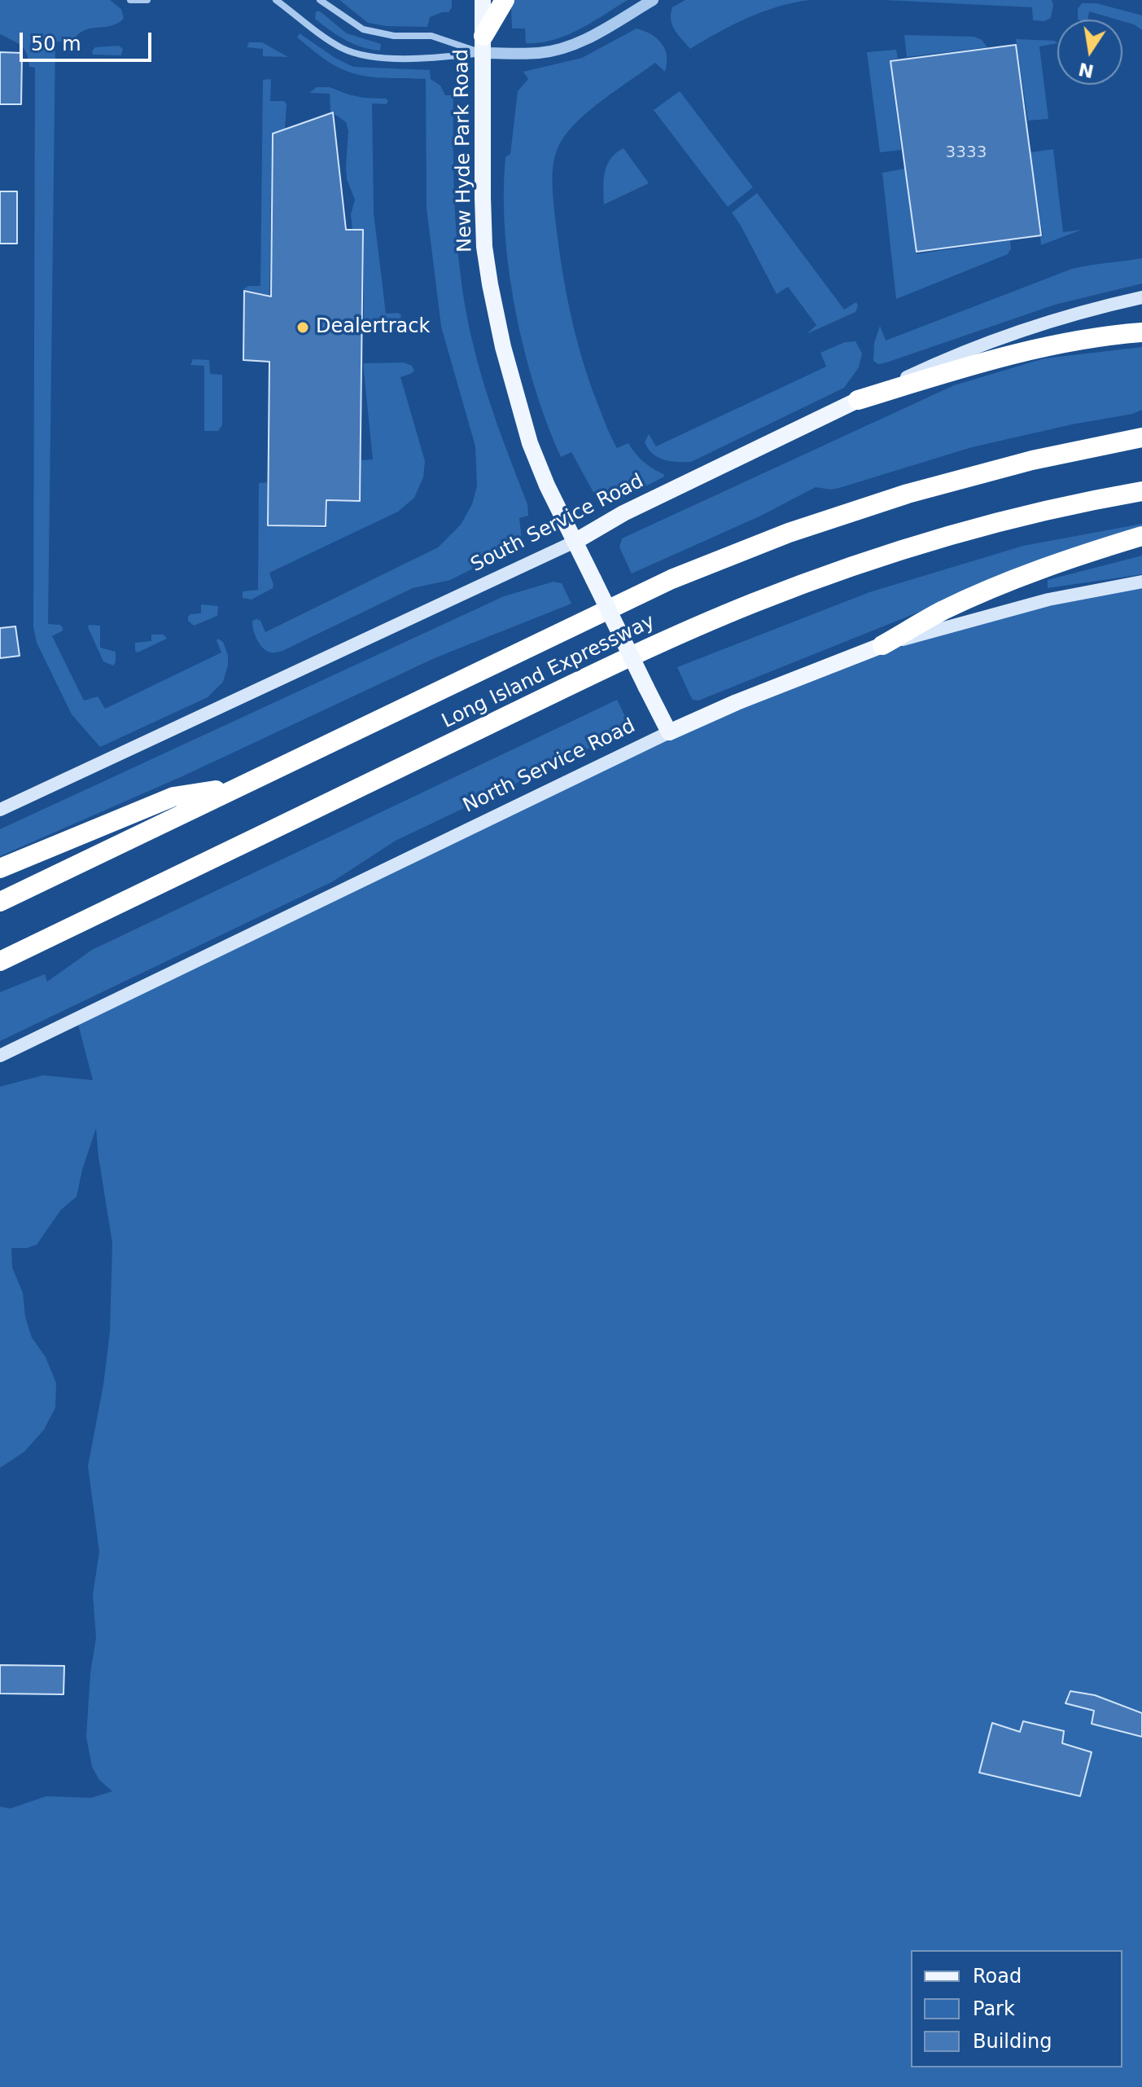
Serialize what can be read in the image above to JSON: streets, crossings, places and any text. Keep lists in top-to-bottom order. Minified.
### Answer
{"streets":{"highway":["Long Island Expressway"],"main road":["New Hyde Park Road","South Service Road","North Service Road"]},"crossings":[["New Hyde Park Road","South Service Road"],["New Hyde Park Road","North Service Road"]],"places":["Dealertrack"],"house_numbers":["3333"],"legend":["Road","Park","Building"],"scale_bar":"50 m","north":"bottom"}
